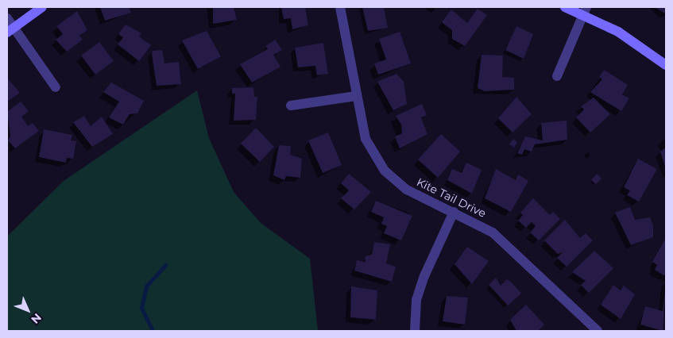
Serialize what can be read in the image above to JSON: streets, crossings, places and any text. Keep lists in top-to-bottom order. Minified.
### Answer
{"streets":{"street":["Kite Tail Drive"]},"north":"bottom right"}
